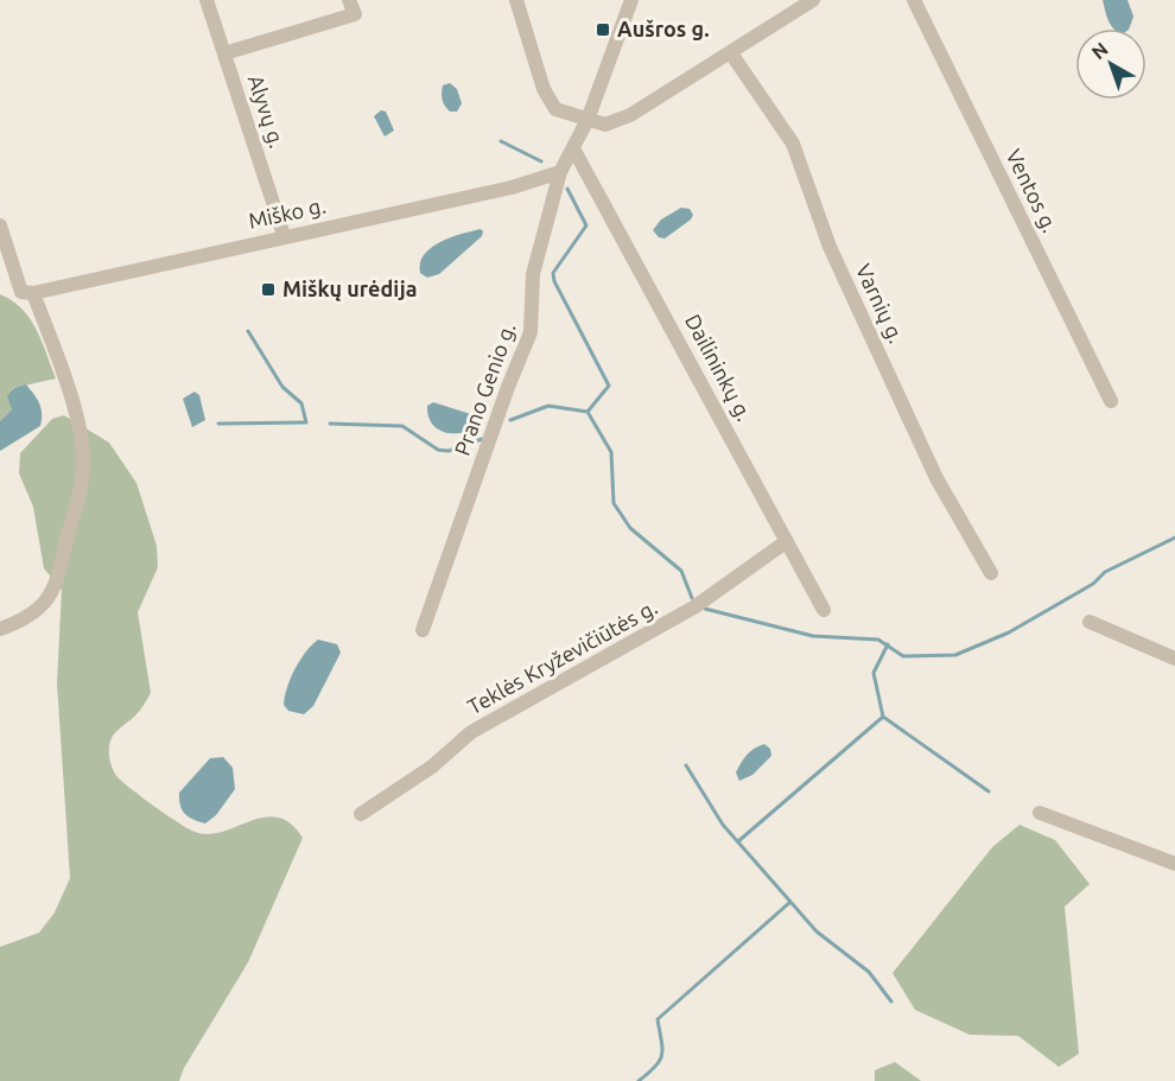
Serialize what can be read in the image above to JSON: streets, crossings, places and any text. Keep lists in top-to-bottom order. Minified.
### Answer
{"streets":{"street":["Alyvų g.","Ventos g.","Miško g.","Varnių g.","Dailininkų g.","Prano Genio g.","Teklės Kryževičiūtės g."]},"crossings":[["Alyvų g.","Miško g."],["Miško g.","Prano Genio g."],["Dailininkų g.","Prano Genio g."],["Dailininkų g.","Teklės Kryževičiūtės g."]],"places":{"transit":["Aušros g.","Miškų urėdija"]},"north":"top left"}
